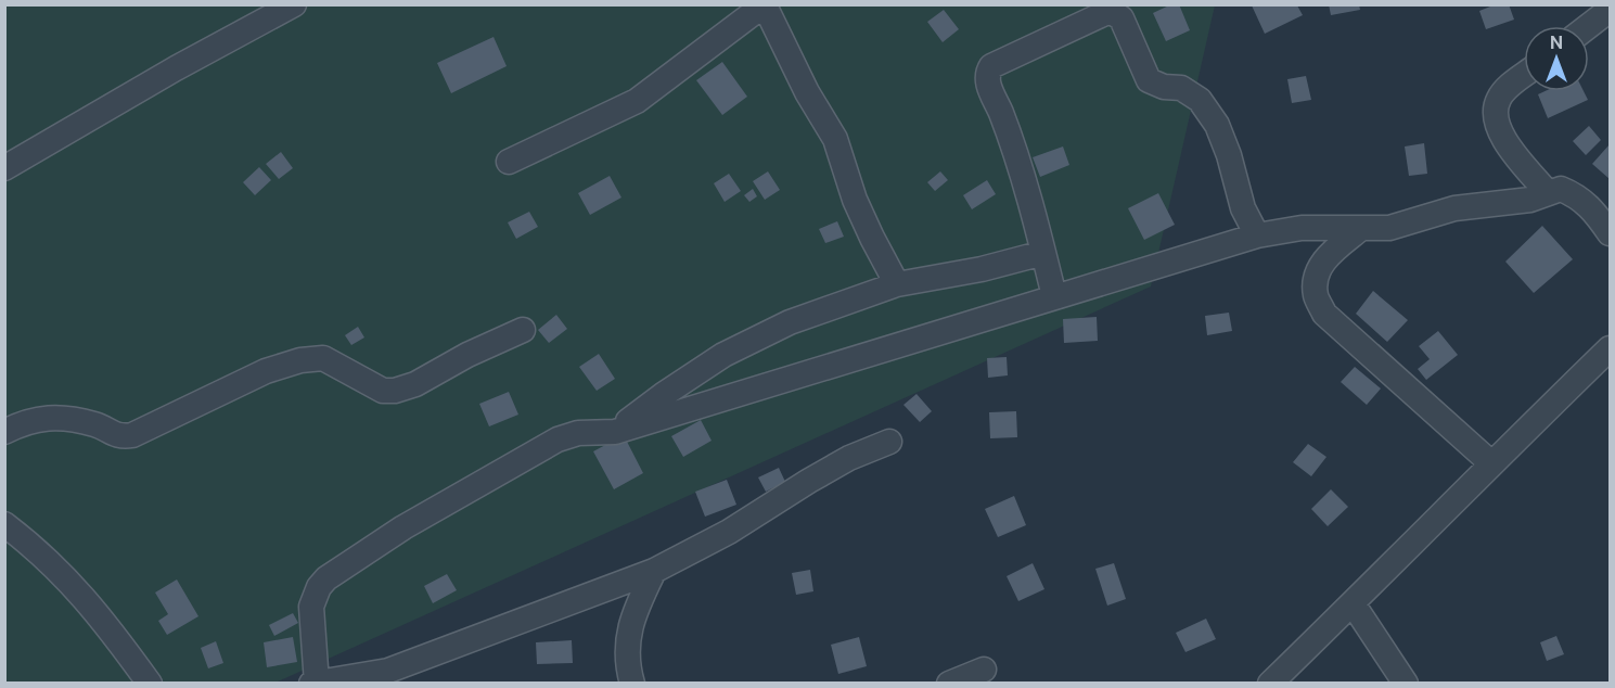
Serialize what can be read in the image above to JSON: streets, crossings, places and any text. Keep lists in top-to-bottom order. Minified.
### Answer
{"north":"top"}
